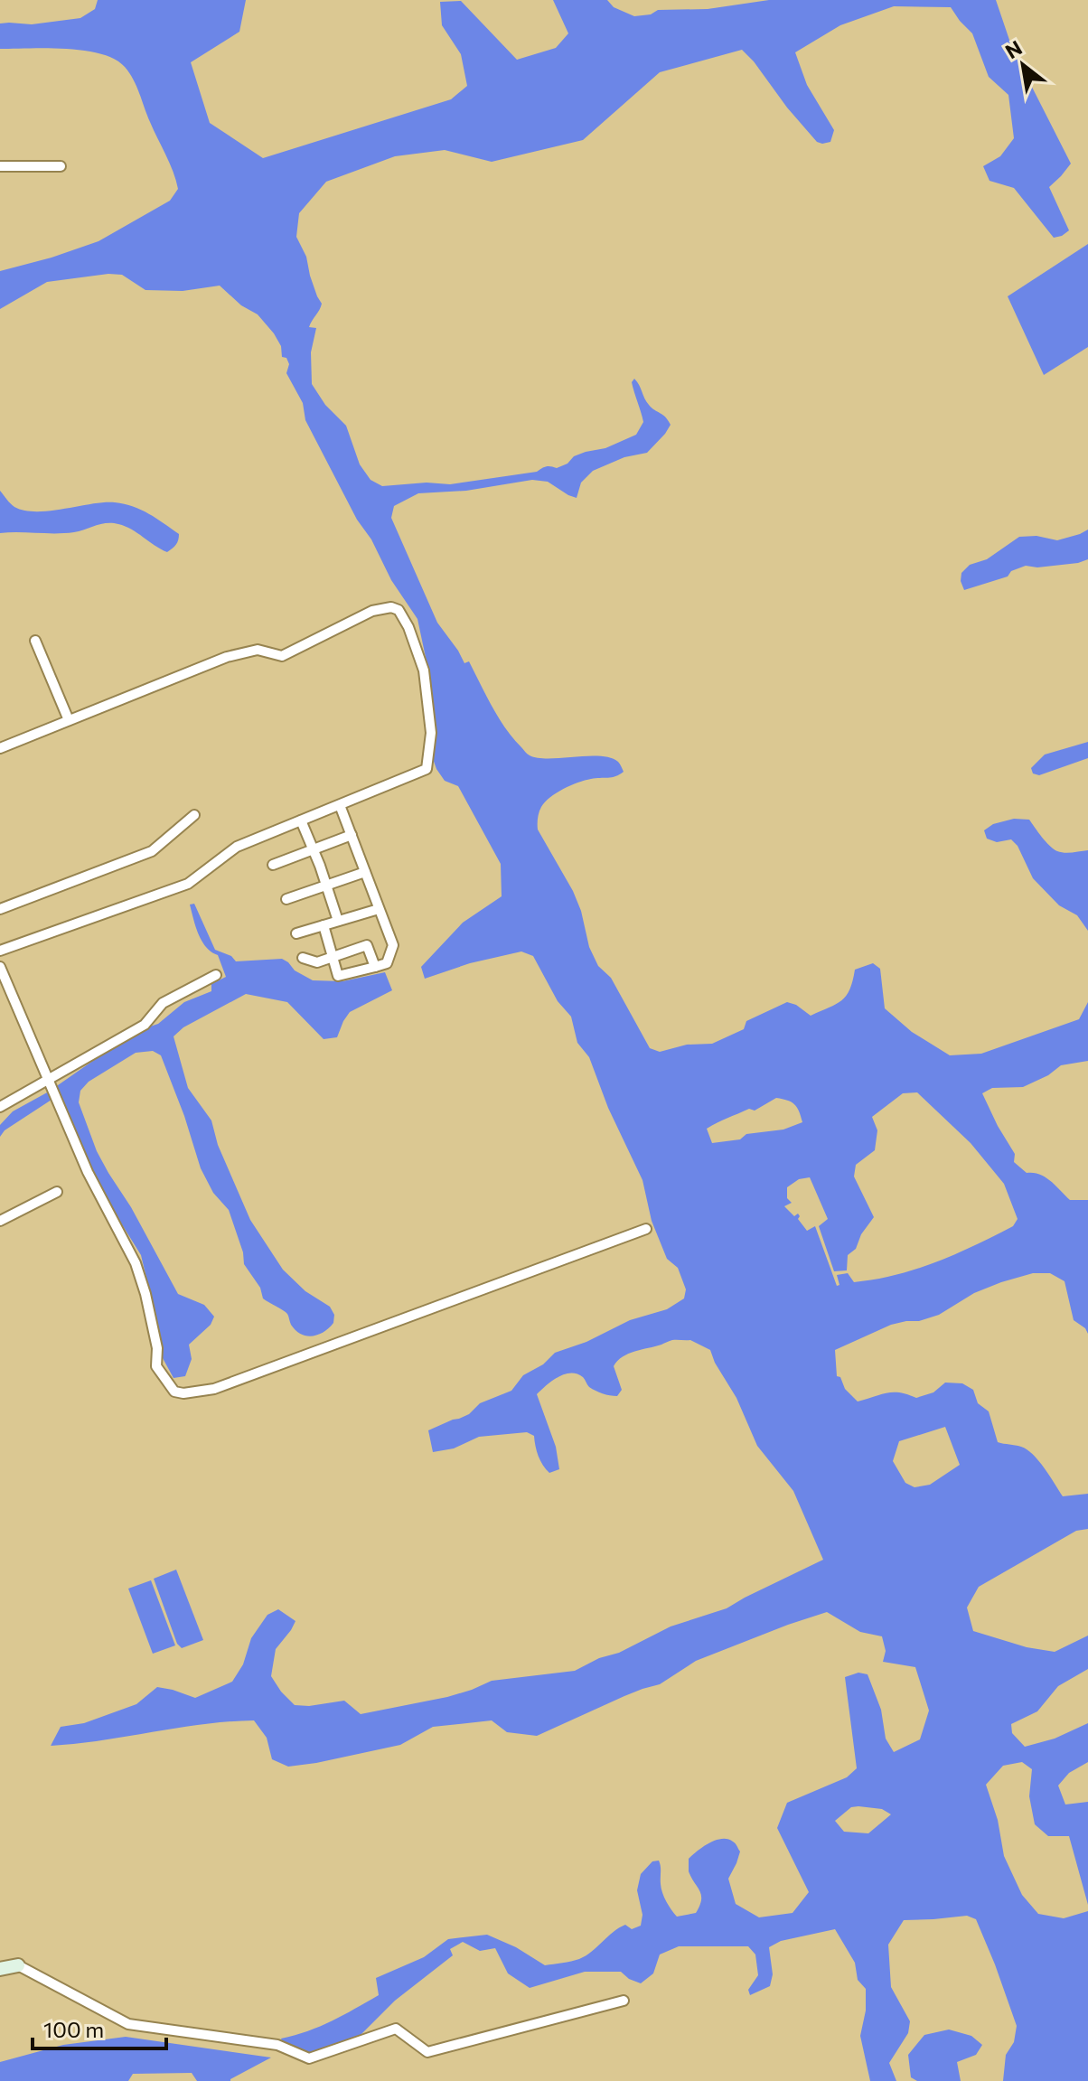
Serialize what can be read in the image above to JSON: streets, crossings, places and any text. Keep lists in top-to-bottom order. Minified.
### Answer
{"scale_bar":"100 m","north":"top left"}
